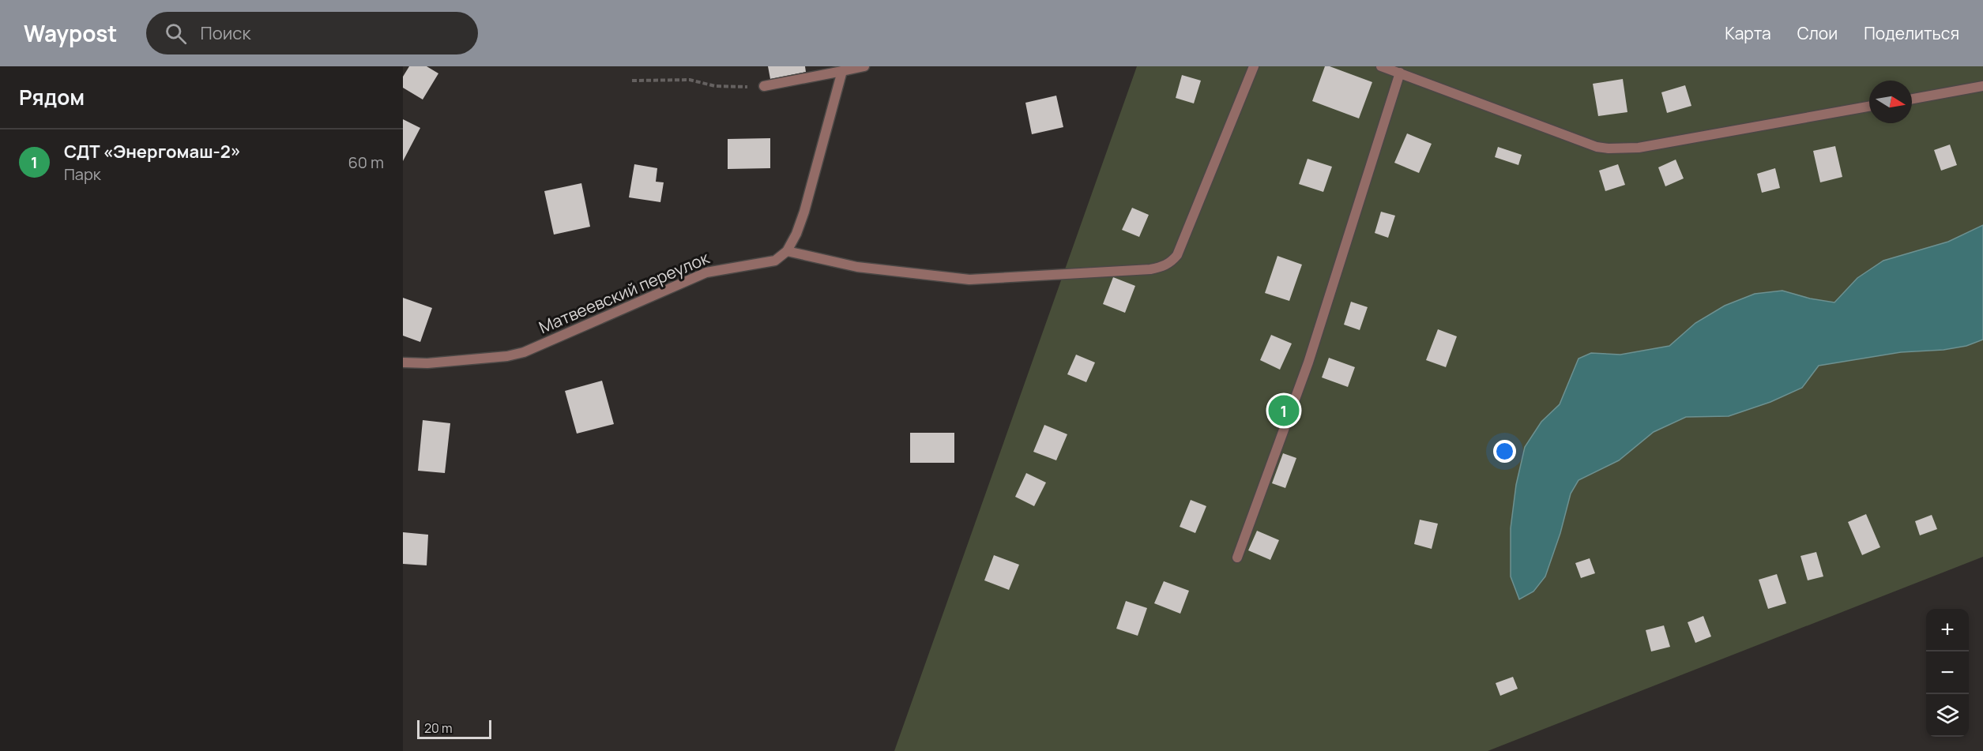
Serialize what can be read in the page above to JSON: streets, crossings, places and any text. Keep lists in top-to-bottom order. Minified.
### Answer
{"streets":{"street":["Матвеевский переулок"]},"scale_bar":"20 m","north":"right","page":{"header":"Waypost","search":"Поиск","nav":["Карта","Слои","Поделиться"],"heading":"Рядом","list":[{"mark":"1","name":"СДТ «Энергомаш-2»","note":"Парк","value":"60 m"}],"pins":"1","map_buttons":["+","−"],"scale":"20 m"}}
